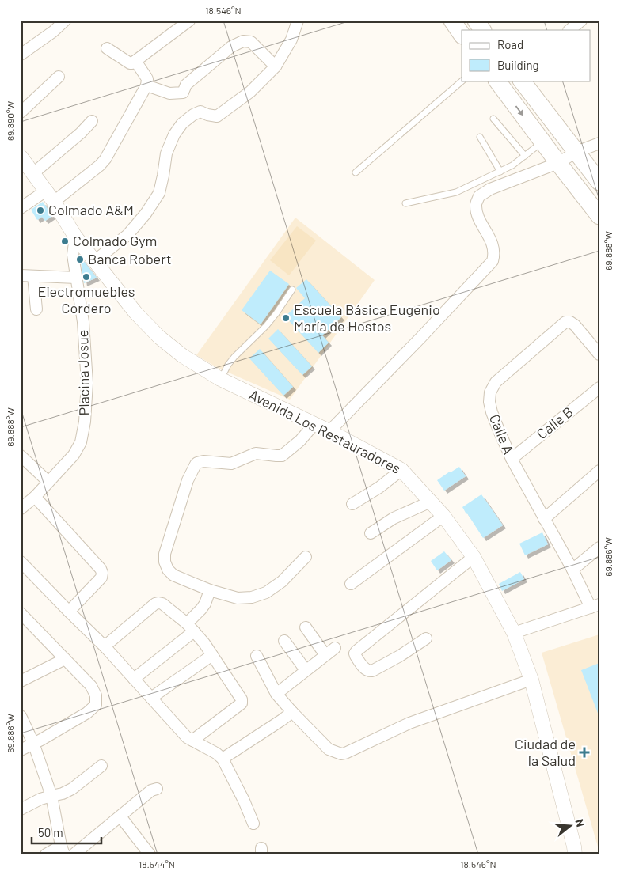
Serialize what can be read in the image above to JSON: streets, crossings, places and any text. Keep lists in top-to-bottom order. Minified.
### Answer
{"streets":{"street":["Placina Josue","Calle B","Avenida Los Restauradores","Calle A"]},"crossings":[["Placina Josue","Avenida Los Restauradores"],["Calle B","Calle A"]],"places":{"other":["Colmado A&M","Colmado Gym","Banca Robert","Electromuebles Cordero","Escuela Básica Eugenio María de Hostos"],"health":["Ciudad de la Salud"]},"legend":["Road","Building"],"scale_bar":"50 m","north":"right","coordinates":["18.546°N","69.890°W","69.888°W","69.886°W","18.544°N"]}
